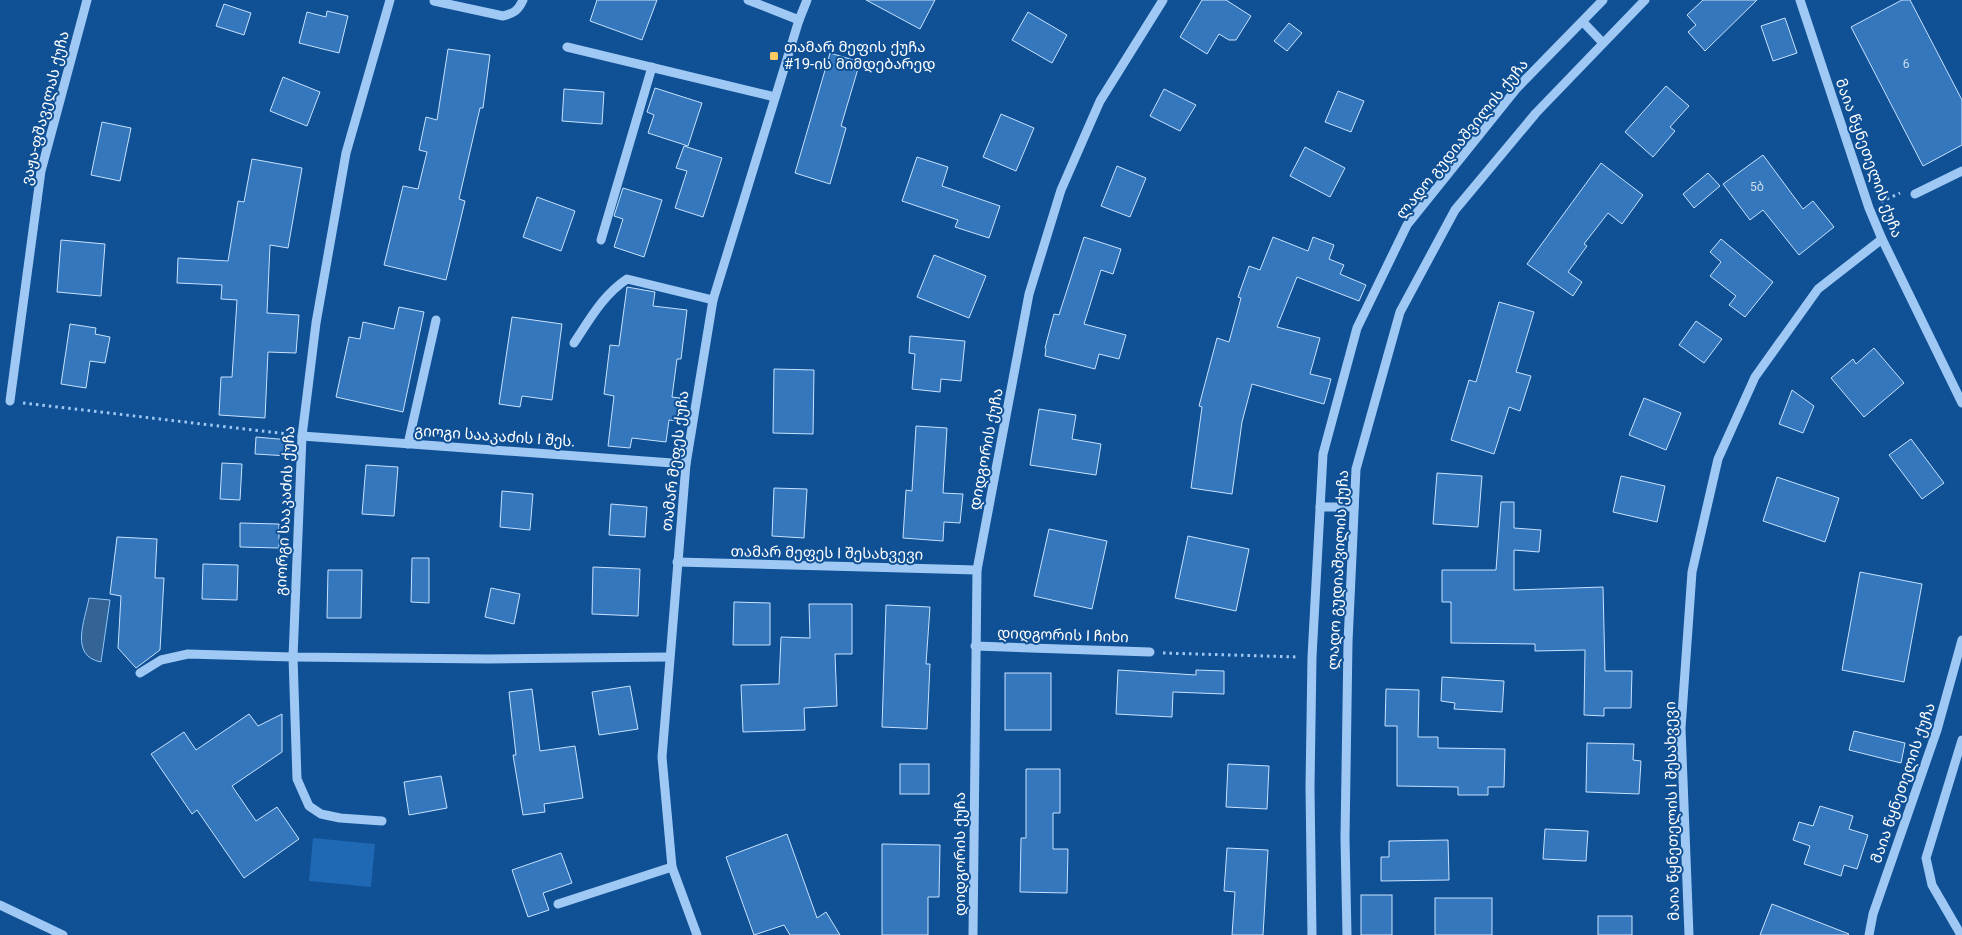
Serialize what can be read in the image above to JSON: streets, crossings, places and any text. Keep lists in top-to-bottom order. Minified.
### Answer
{"streets":{"street":["ვაჟა-ფშაველას ქუჩა","ლადო გუდიაშვილის ქუჩა","მაია წყნეთელის ქუჩა","გიოგი სააკაძის I შეს.","დიდგორის ქუჩა","თამარ მეფეს ქუჩა","გიორგი სააკაძის ქუჩა","თამარ მეფეს I შესახვევი","დიდგორის I ჩიხი","მაია წყნეთელის I შესახვევი"]},"crossings":[["მაია წყნეთელის ქუჩა","მაია წყნეთელის I შესახვევი"],["გიოგი სააკაძის I შეს.","თამარ მეფეს ქუჩა"],["გიოგი სააკაძის I შეს.","გიორგი სააკაძის ქუჩა"],["დიდგორის ქუჩა","თამარ მეფეს I შესახვევი"],["დიდგორის ქუჩა","დიდგორის I ჩიხი"],["თამარ მეფეს ქუჩა","თამარ მეფეს I შესახვევი"]],"places":{"transit":["თამარ მეფის ქუჩა #19-ის მიმდებარედ"]},"house_numbers":["6","5ბ"]}
